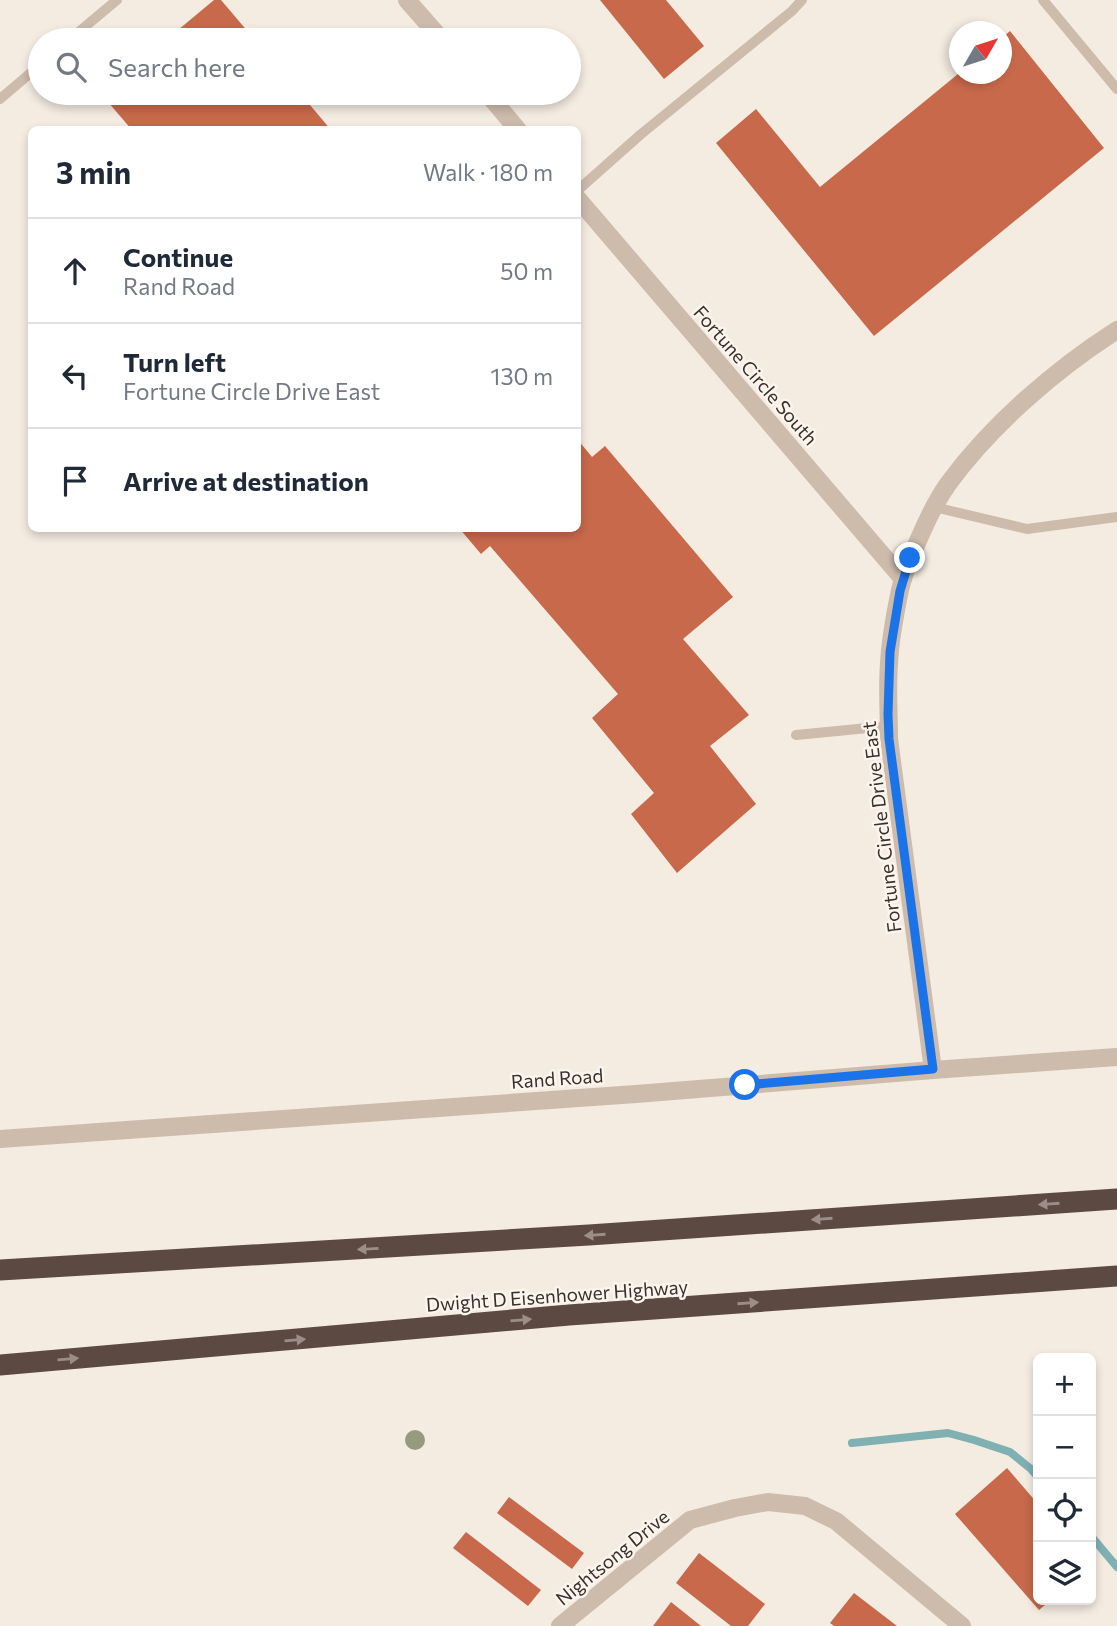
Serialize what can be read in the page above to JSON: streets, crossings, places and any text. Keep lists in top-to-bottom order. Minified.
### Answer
{"streets":{"highway":["Dwight D Eisenhower Highway"],"street":["Fortune Circle South","Fortune Circle Drive East","Rand Road","Nightsong Drive"]},"crossings":[["Fortune Circle South","Fortune Circle Drive East"],["Fortune Circle Drive East","Rand Road"]],"north":"top right","page":{"search":"Search here","heading":["3 min","Walk · 180 m"],"list":[["Continue","Rand Road","50 m"],["Turn left","Fortune Circle Drive East","130 m"],"Arrive at destination"],"map_buttons":["+","−"]}}
